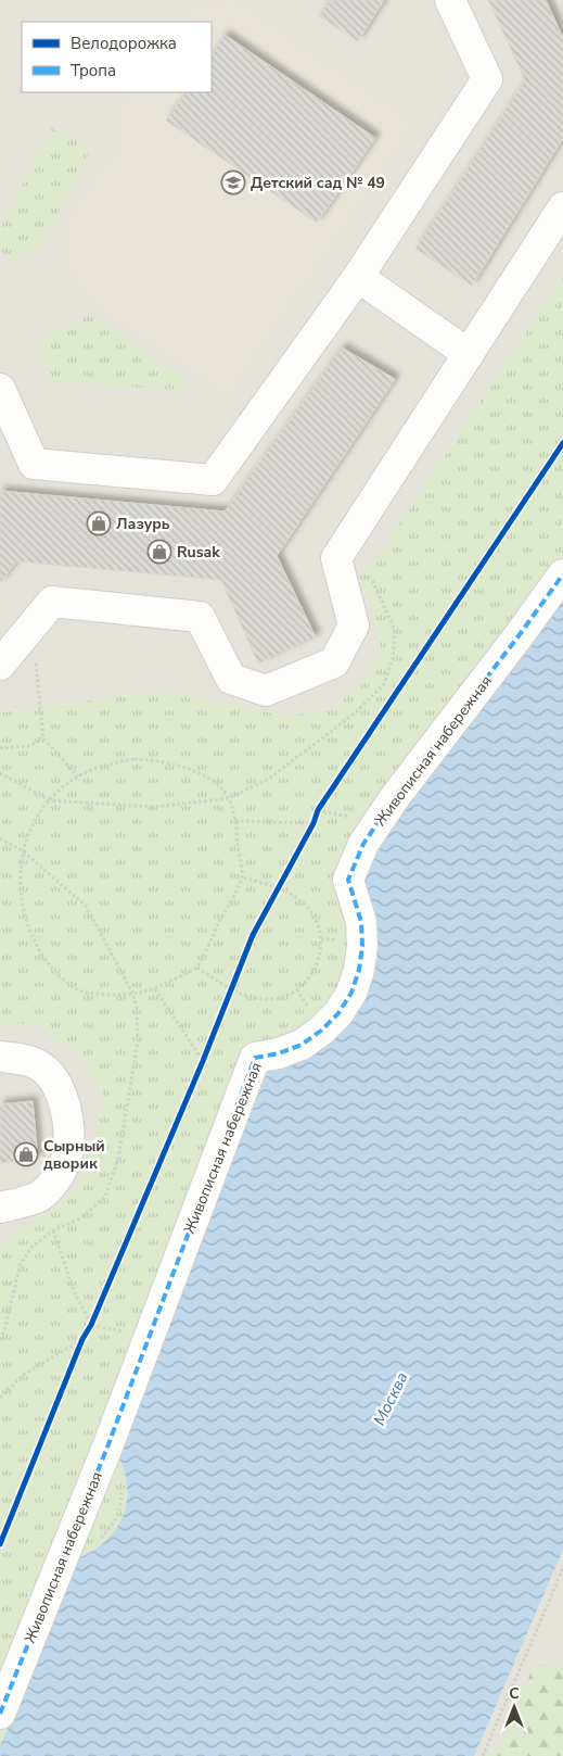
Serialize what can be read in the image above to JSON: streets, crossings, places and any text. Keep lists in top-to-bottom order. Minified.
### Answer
{"streets":{"street":["Живописная набережная"]},"water":["Москва"],"places":{"school or university":["Детский сад № 49"],"shop":["Лазурь","Rusak","Сырный дворик"]},"legend":["Велодорожка","Тропа"],"north":"top"}
